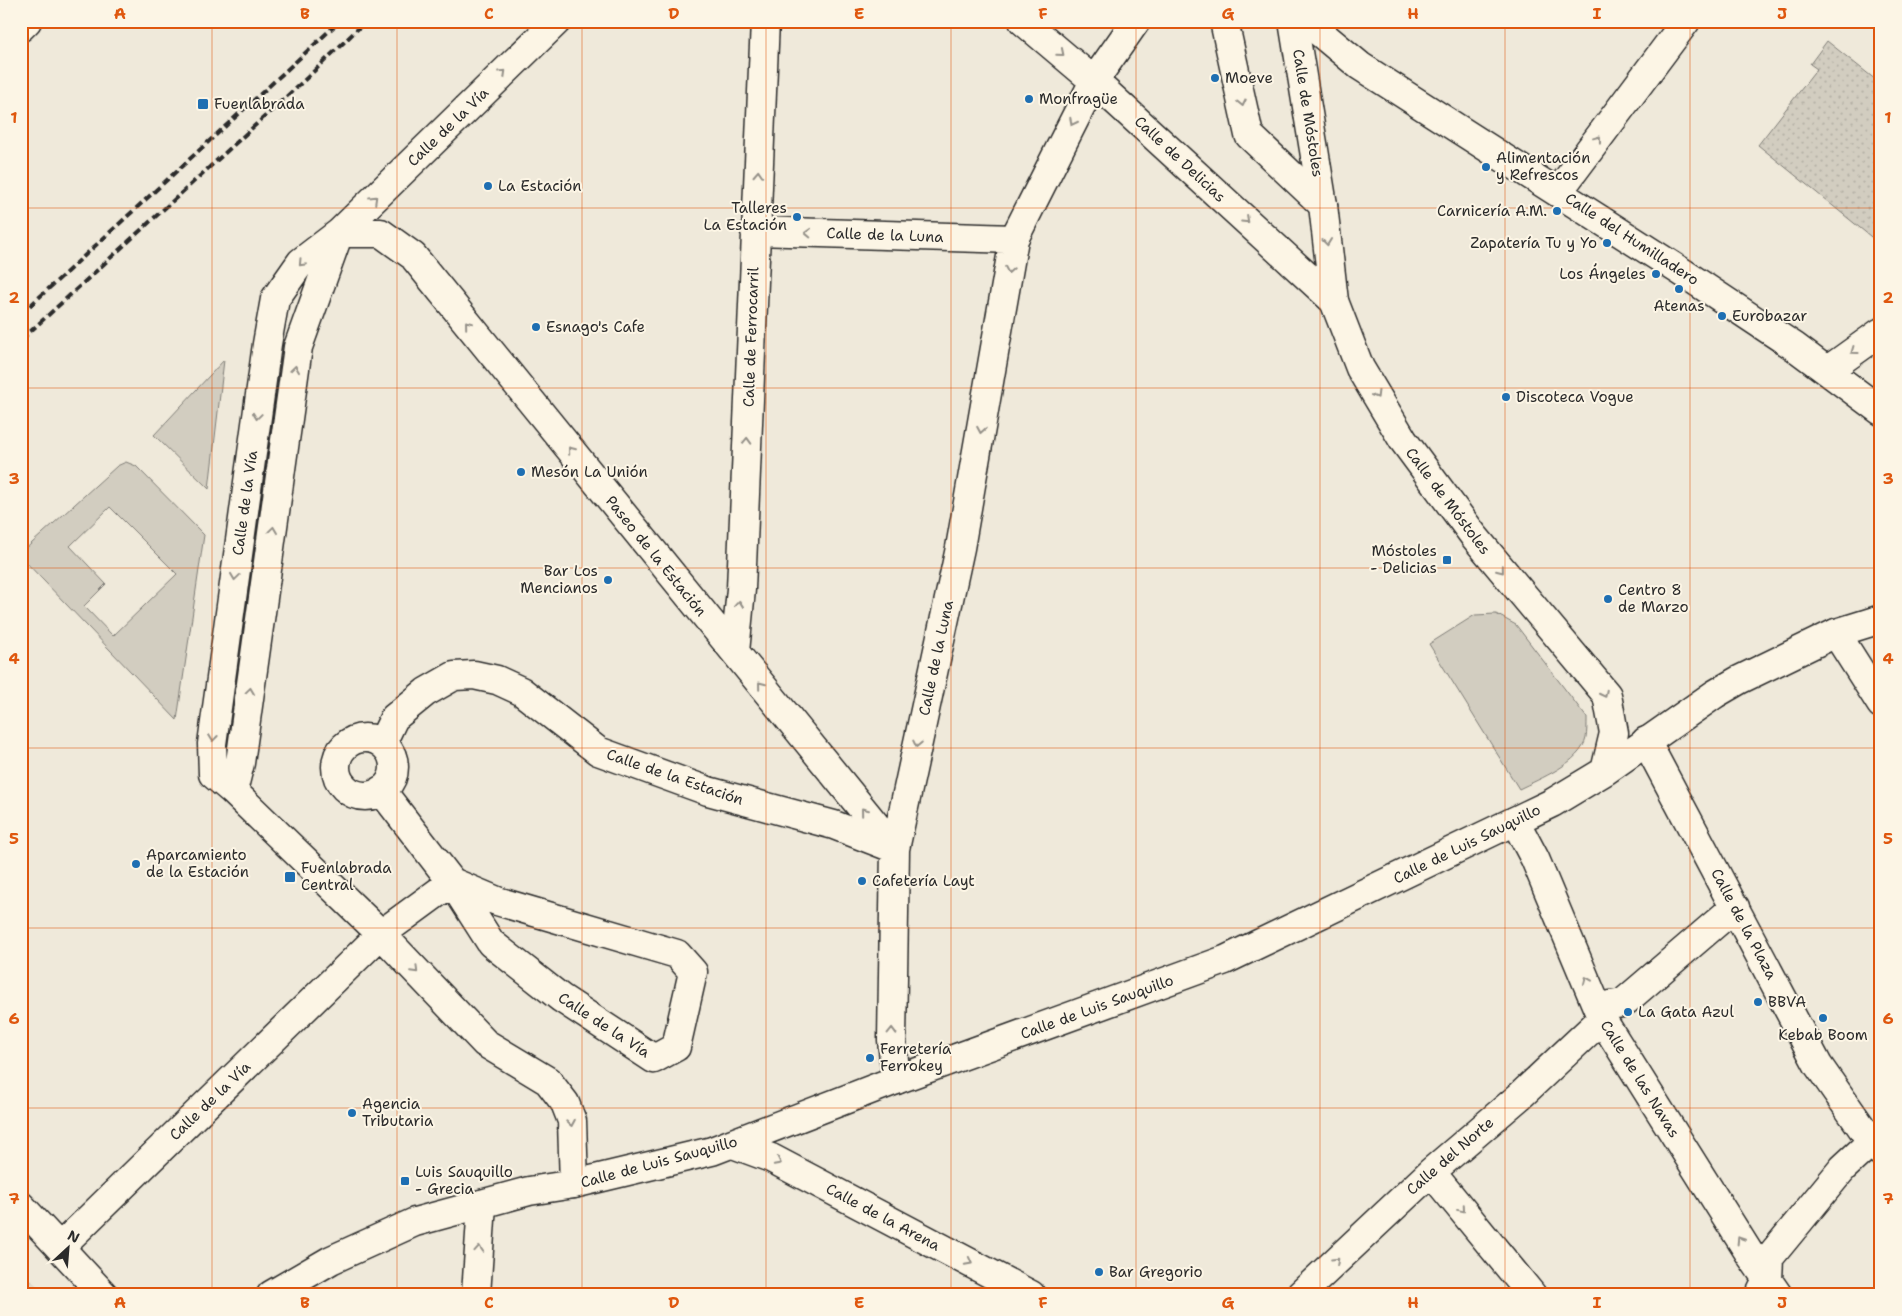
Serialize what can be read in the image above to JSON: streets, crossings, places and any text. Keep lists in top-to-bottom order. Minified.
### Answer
{"streets":{"street":["Calle de Móstoles","Calle de la Vía","Calle de Delicias","Calle de la Luna","Calle del Humilladero","Calle de Ferrocarril","Paseo de la Estación","Calle de la Estación","Calle de Luis Sauquillo","Calle de la Plaza","Calle de las Navas","Calle del Norte","Calle de la Arena"]},"crossings":[["Calle de Móstoles","Calle de Delicias"],["Calle de Móstoles","Calle de Luis Sauquillo"],["Calle de la Vía","Paseo de la Estación"],["Calle de la Vía","Calle de la Estación"],["Calle de la Vía","Calle de Luis Sauquillo"],["Calle de Delicias","Calle de la Luna"],["Calle de la Luna","Calle de Ferrocarril"],["Calle de la Luna","Paseo de la Estación"],["Calle de la Luna","Calle de la Estación"],["Calle de la Luna","Calle de Luis Sauquillo"],["Calle de Ferrocarril","Paseo de la Estación"],["Paseo de la Estación","Calle de la Estación"],["Calle de Luis Sauquillo","Calle de la Plaza"],["Calle de Luis Sauquillo","Calle de las Navas"],["Calle de Luis Sauquillo","Calle de la Arena"],["Calle de las Navas","Calle del Norte"]],"one_way":["Calle de Móstoles","Calle de Delicias","Calle de Ferrocarril","Paseo de la Estación","Calle de las Navas","Calle del Norte","Calle de la Arena"],"places":{"other":["Moeve","Monfragüe","Alimentación y Refrescos","La Estación","Carnicería A.M.","Talleres La Estación","Zapatería Tu y Yo","Los Ángeles","Atenas","Eurobazar","Esnago's Cafe","Discoteca Vogue","Mesón La Unión","Bar Los Mencianos","Centro 8 de Marzo","Aparcamiento de la Estación","Cafetería Layt","BBVA","La Gata Azul","Kebab Boom","Ferretería Ferrokey","Agencia Tributaria","Bar Gregorio"],"transit":["Fuenlabrada","Móstoles - Delicias","Fuenlabrada Central","Luis Sauquillo - Grecia"]},"north":"top right","grid":{"columns":["A","B","C","D","E","F","G","H","I","J"],"rows":["1","2","3","4","5","6","7"]}}
